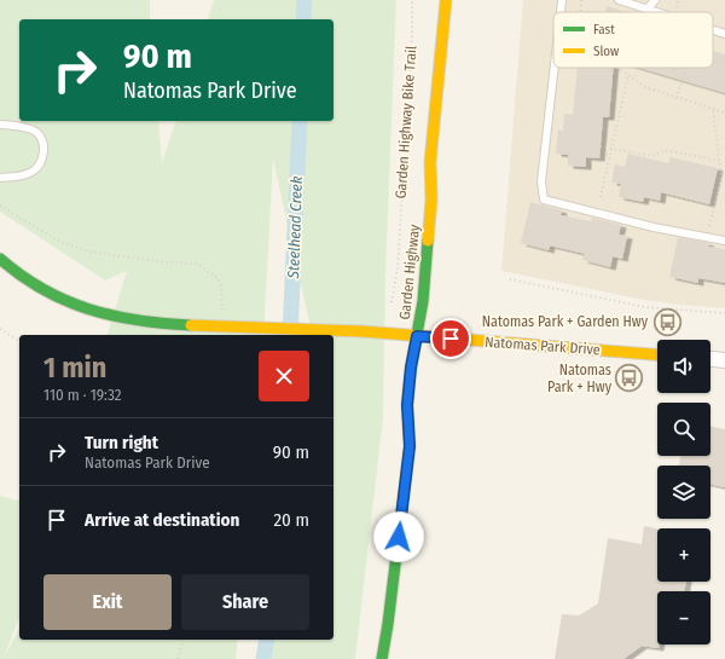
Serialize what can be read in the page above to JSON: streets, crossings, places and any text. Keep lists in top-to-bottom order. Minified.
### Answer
{"streets":{"street":["Garden Highway","Natomas Park Drive"],"path":["Garden Highway Bike Trail"]},"crossings":[["Garden Highway","Natomas Park Drive"]],"water":["Steelhead Creek"],"places":{"bus stop":["Natomas Park + Garden Hwy","Natomas Park + Hwy"]},"legend":["Fast","Slow"],"page":{"turn":["90 m","Natomas Park Drive"],"heading":["1 min","110 m · 19:32"],"map_buttons":["+","−"],"list":[{"name":"Turn right","note":"Natomas Park Drive","value":"90 m"},{"name":"Arrive at destination","value":"20 m"}],"buttons":["Exit","Share"]}}
